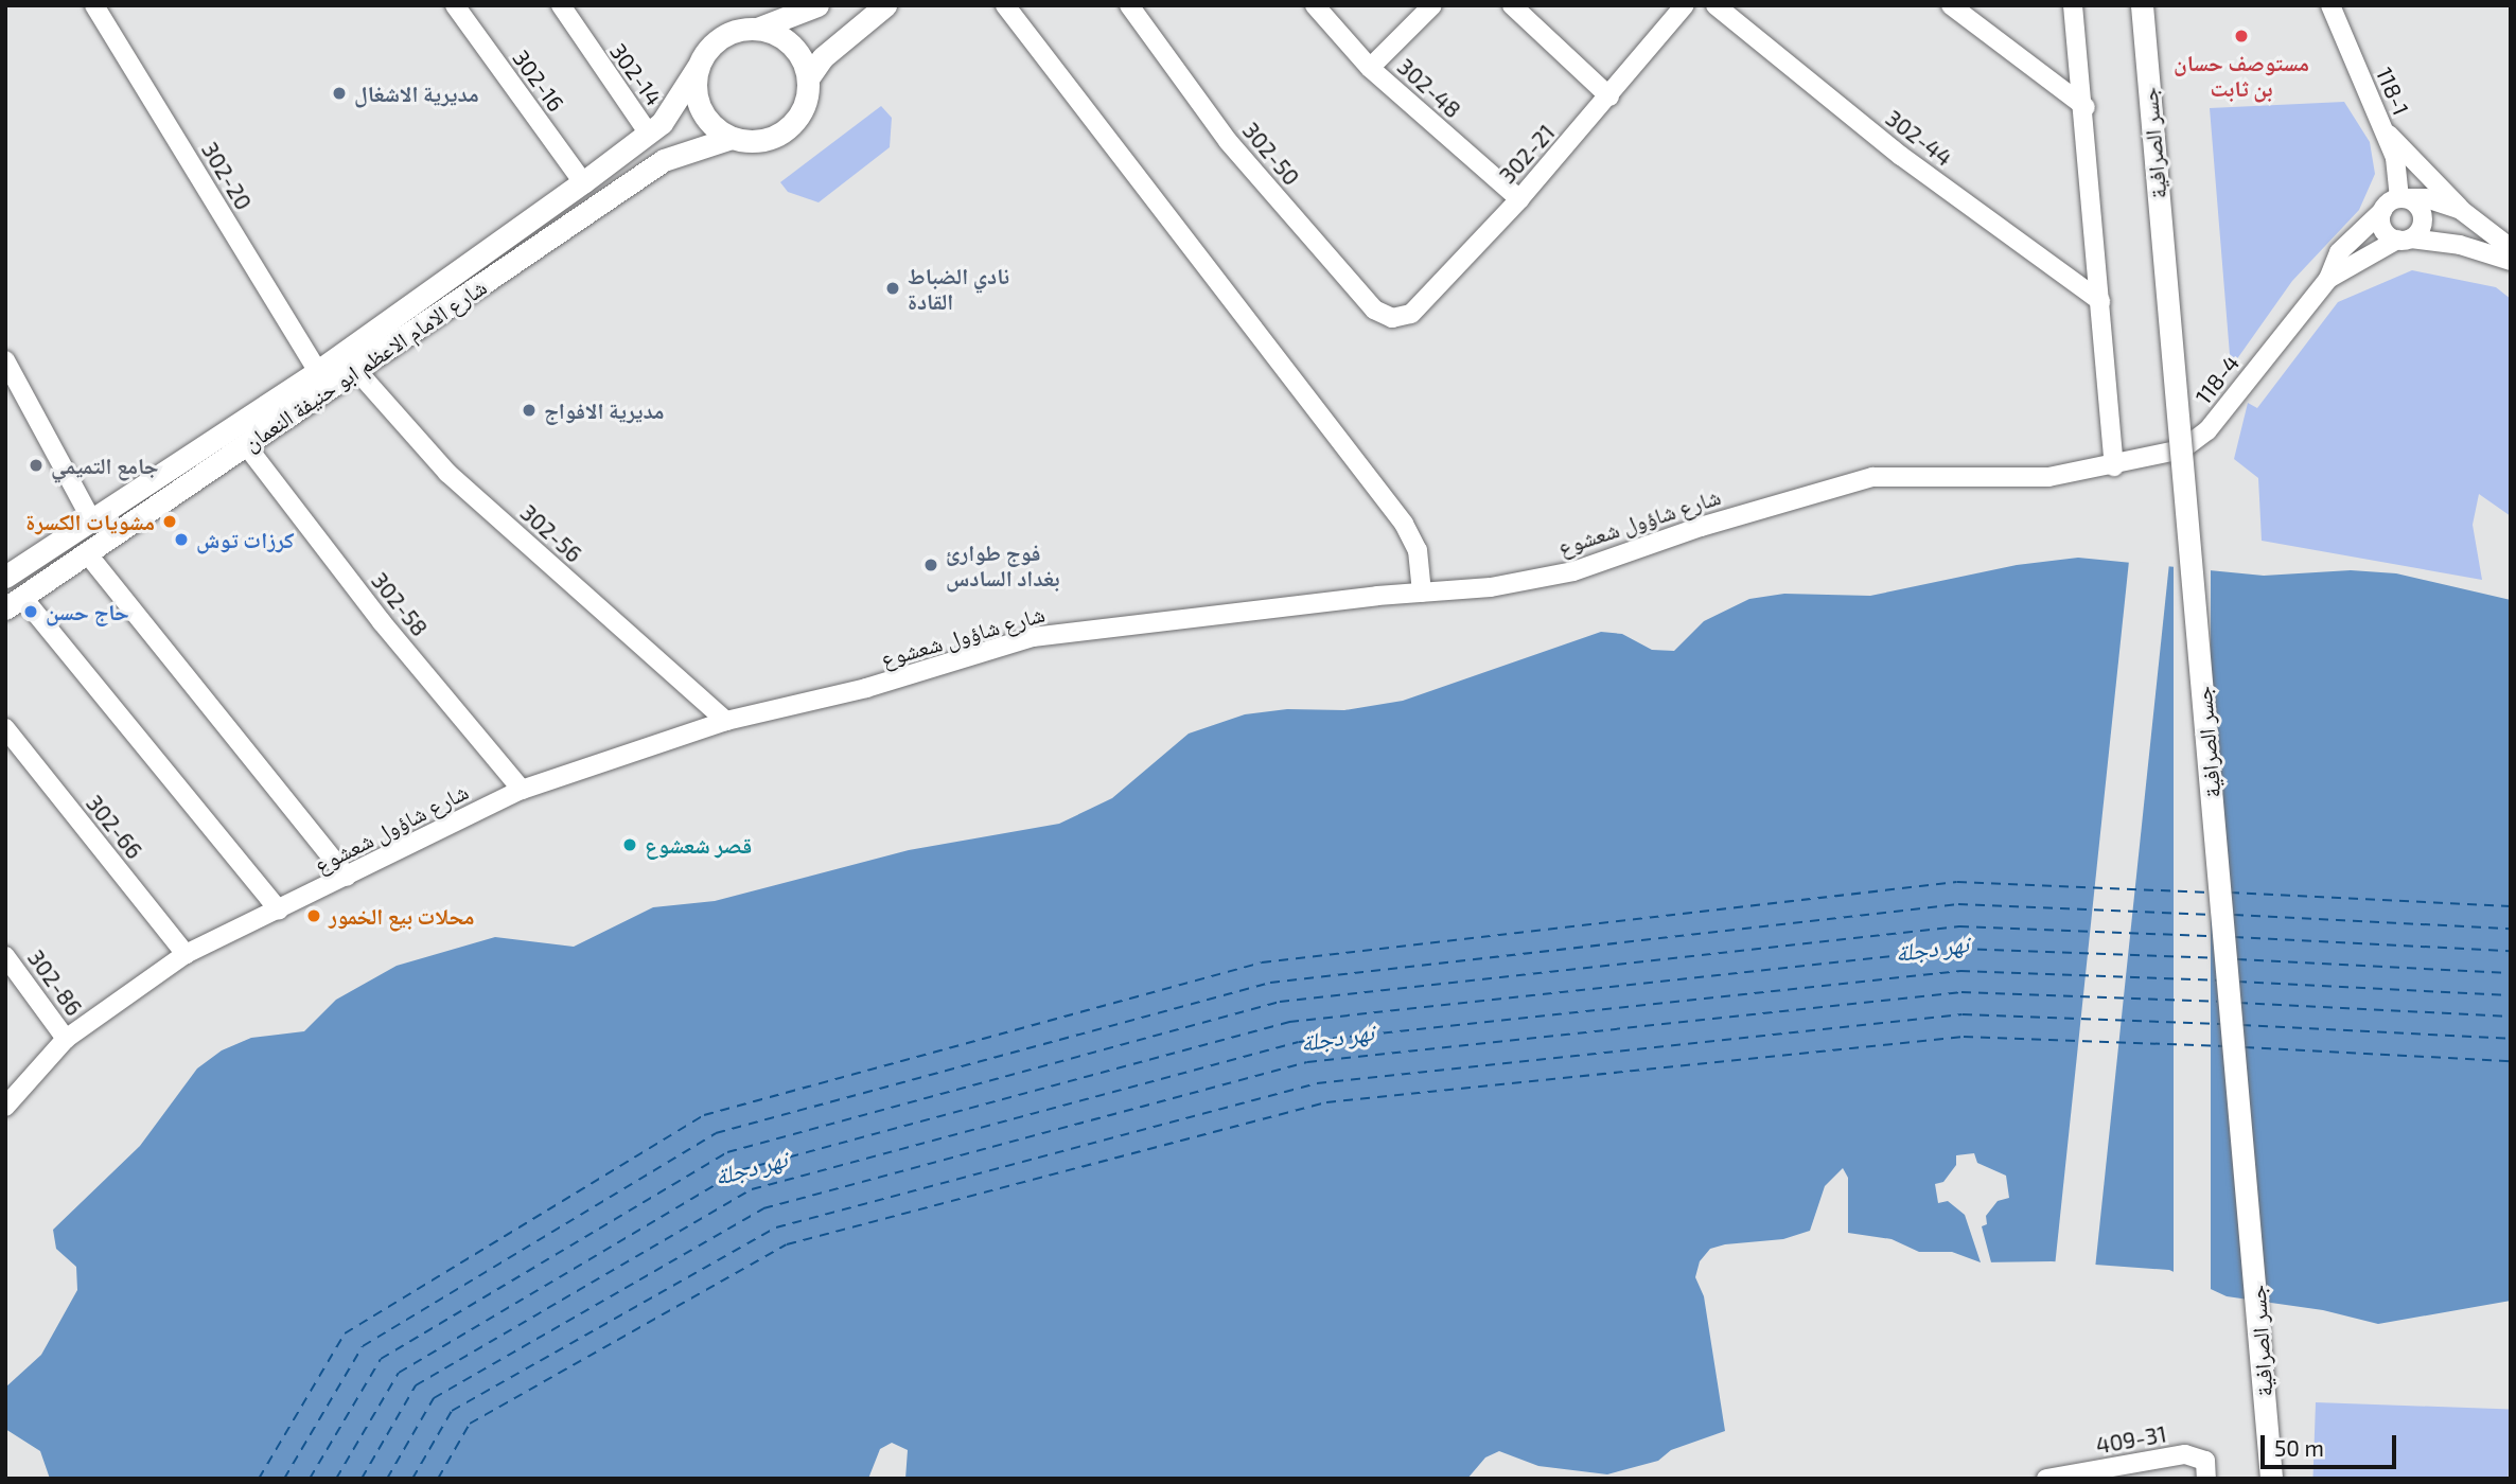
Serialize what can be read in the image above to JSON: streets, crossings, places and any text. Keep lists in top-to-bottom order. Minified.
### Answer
{"streets":{"main road":["جسر الصرافية","شارع الامام الاعظم ابو حنيفة النعمان"],"street":["302-14","302-16","302-48","118-1","302-44","302-50","302-21","302-20","118-4","شارع شاؤول شعشوع","302-56","302-58","302-66","302-86","409-31"]},"crossings":[["302-14","شارع الامام الاعظم ابو حنيفة النعمان"],["302-16","شارع الامام الاعظم ابو حنيفة النعمان"],["302-48","302-21"],["118-1","118-4"],["302-50","302-21"],["302-20","شارع الامام الاعظم ابو حنيفة النعمان"],["شارع الامام الاعظم ابو حنيفة النعمان","302-56"],["شارع الامام الاعظم ابو حنيفة النعمان","302-58"],["118-4","شارع شاؤول شعشوع"],["شارع شاؤول شعشوع","302-56"],["شارع شاؤول شعشوع","302-58"],["شارع شاؤول شعشوع","302-66"],["شارع شاؤول شعشوع","302-86"]],"water":["نهر دجلة"],"places":["مستوصف حسان بن ثابت","مديرية الاشغال","نادي الضباط القادة","مديرية الافواج","جامع التميمي","مشويات الكسرة","كرزات توش","فوج طوارئ بغداد السادس","حاج حسن","قصر شعشوع","محلات بيع الخمور"],"scale_bar":"50 m"}
